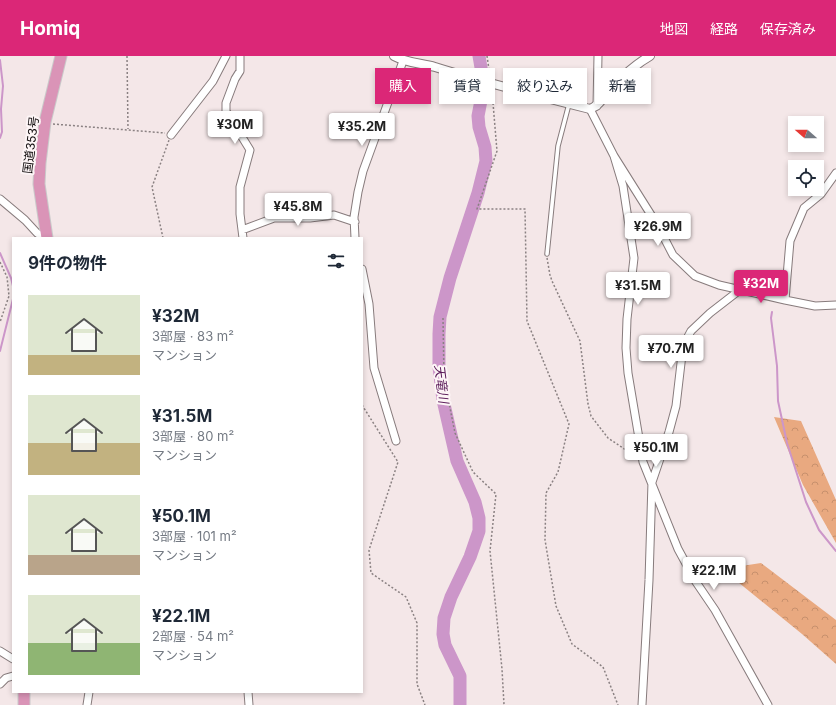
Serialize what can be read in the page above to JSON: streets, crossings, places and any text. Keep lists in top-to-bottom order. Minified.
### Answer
{"streets":{"highway":["国道353号"]},"water":["天竜川"],"north":"left","page":{"header":"Homiq","nav":["地図","経路","保存済み"],"chip":["購入","賃貸","絞り込み","新着"],"price":["¥30M","¥35.2M","¥45.8M","¥26.9M","¥32M","¥31.5M","¥70.7M","¥50.1M","¥22.1M"],"heading":"9件の物件","list":[{"name":"¥32M","note":"3部屋 · 83 m² · マンション"},{"name":"¥31.5M","note":"3部屋 · 80 m² · マンション"},{"name":"¥50.1M","note":"3部屋 · 101 m² · マンション"},{"name":"¥22.1M","note":"2部屋 · 54 m² · マンション"}]}}
